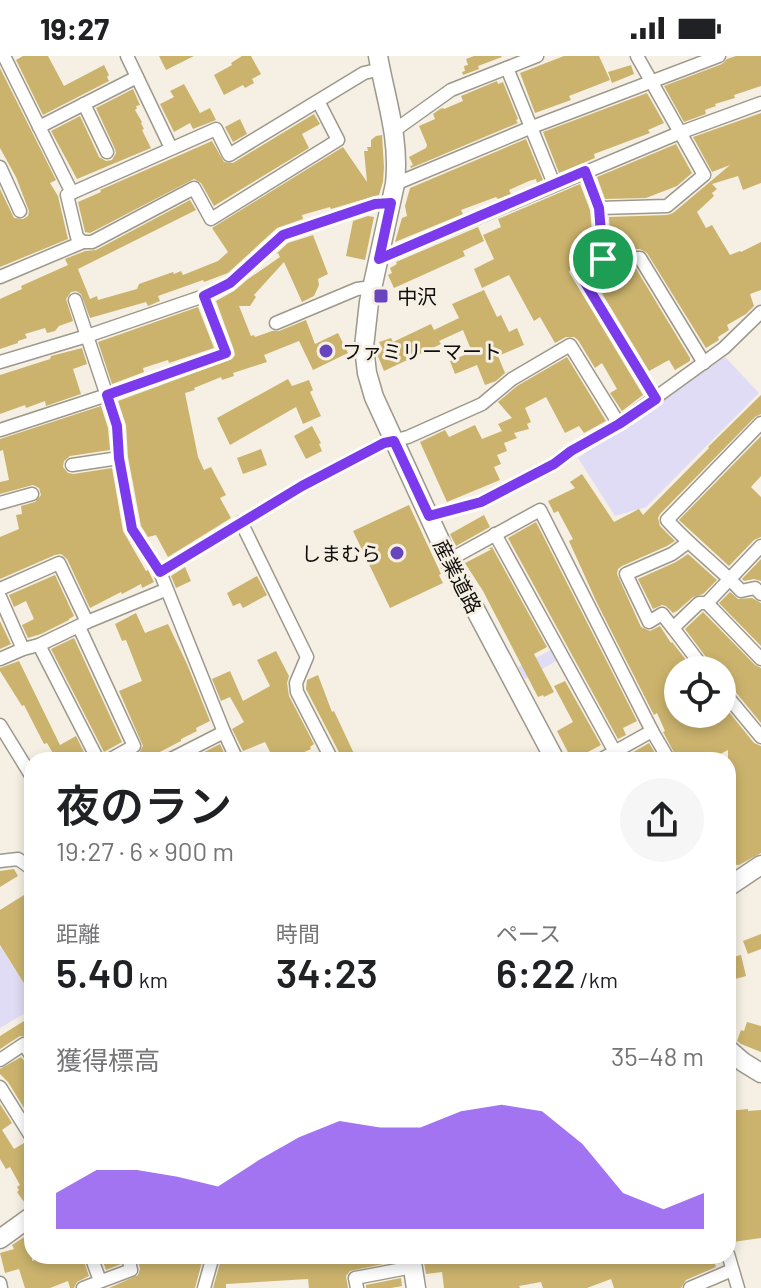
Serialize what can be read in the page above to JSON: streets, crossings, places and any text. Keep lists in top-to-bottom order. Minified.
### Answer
{"streets":{"street":["産業道路"]},"places":{"transit":["中沢"],"other":["ファミリーマート","しまむら"]},"page":{"status":"19:27","heading":["夜のラン","19:27 · 6 × 900 m"],"stats":[["距離","5.40 km"],["時間","34:23"],["ペース","6:22 /km"]],"chart":["獲得標高","35–48 m"]}}
